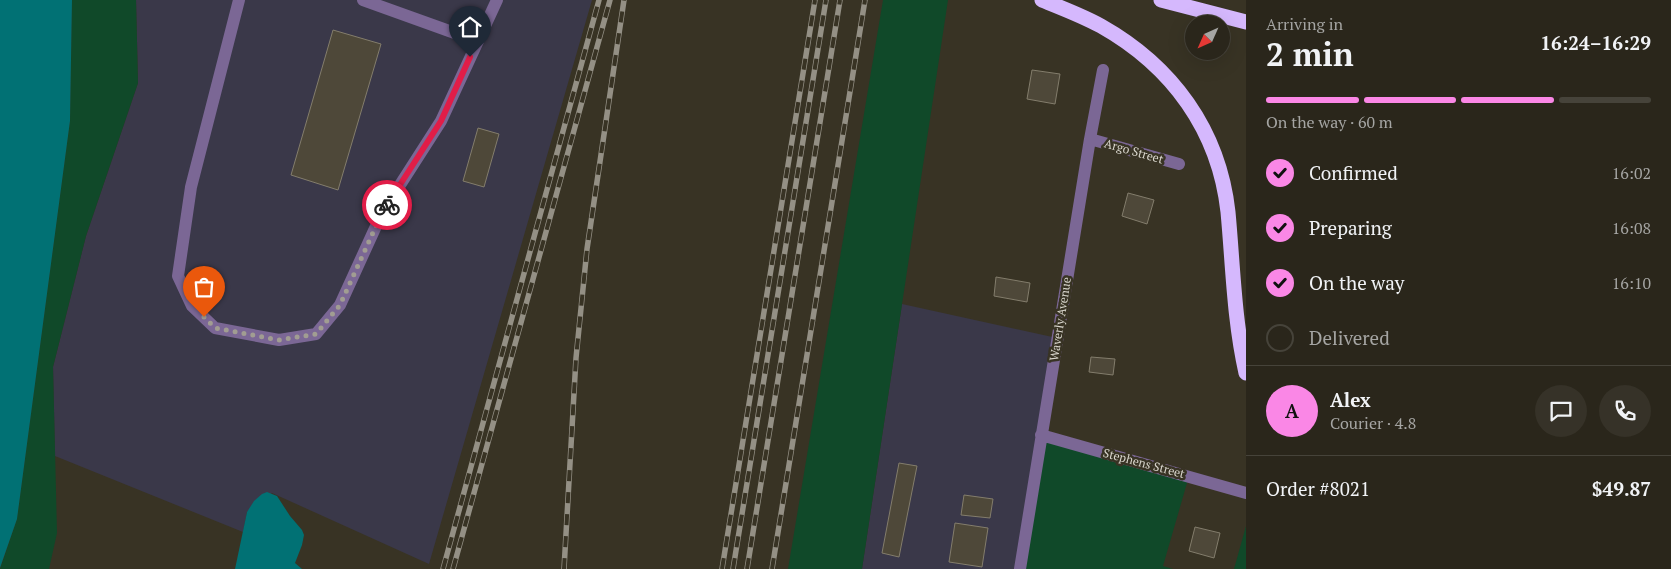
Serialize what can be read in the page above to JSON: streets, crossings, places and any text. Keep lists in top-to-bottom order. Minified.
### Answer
{"streets":{"street":["Argo Street","Waverly Avenue","Stephens Street"]},"crossings":[["Argo Street","Waverly Avenue"],["Waverly Avenue","Stephens Street"]],"north":"bottom left","page":{"heading":["2 min","Arriving in","16:24–16:29"],"panel":["Alex","Courier · 4.8","Order #8021","$49.87"],"bar":"On the way · 60 m","list":[["Confirmed","16:02"],["Preparing","16:08"],["On the way","16:10"],"Delivered"],"round":"A"}}
